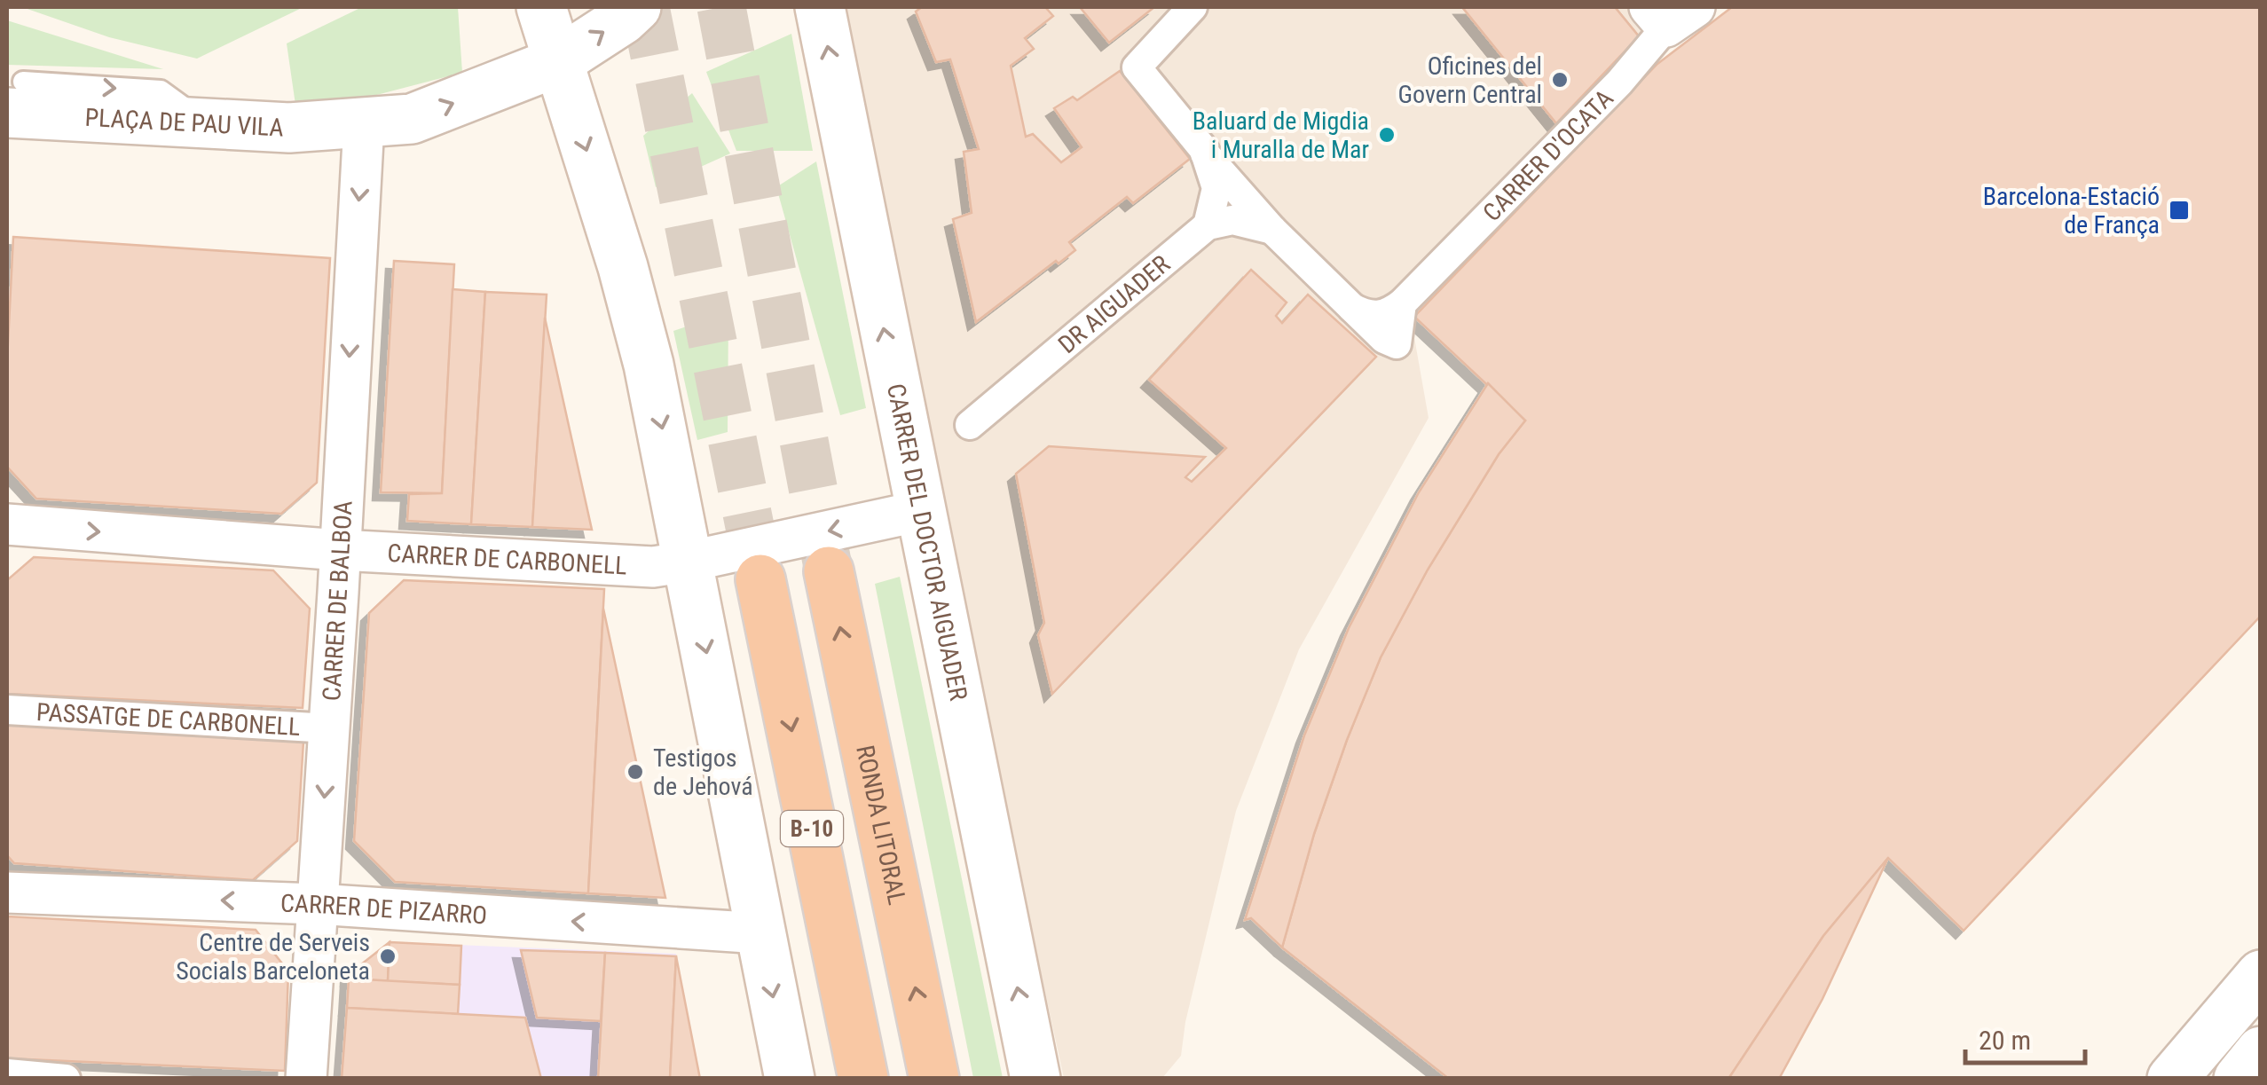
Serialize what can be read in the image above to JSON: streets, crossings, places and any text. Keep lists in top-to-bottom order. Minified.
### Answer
{"streets":{"highway":["RONDA LITORAL","B-10"],"main road":["PLAÇA DE PAU VILA","CARRER DEL DOCTOR AIGUADER"],"street":["CARRER D'OCATA","DR AIGUADER","CARRER DE CARBONELL","CARRER DE BALBOA","PASSATGE DE CARBONELL","CARRER DE PIZARRO"]},"crossings":[["PLAÇA DE PAU VILA","CARRER DE BALBOA"],["CARRER DEL DOCTOR AIGUADER","CARRER DE CARBONELL"],["CARRER DE CARBONELL","CARRER DE BALBOA"],["CARRER DE BALBOA","PASSATGE DE CARBONELL"],["CARRER DE BALBOA","CARRER DE PIZARRO"]],"one_way":["PLAÇA DE PAU VILA","CARRER DE BALBOA","CARRER DE PIZARRO"],"places":{"other":["Oficines del Govern Central","Baluard de Migdia i Muralla de Mar","Testigos de Jehová","Centre de Serveis Socials Barceloneta"],"transit":["Barcelona-Estació de França"]},"scale_bar":"20 m"}
